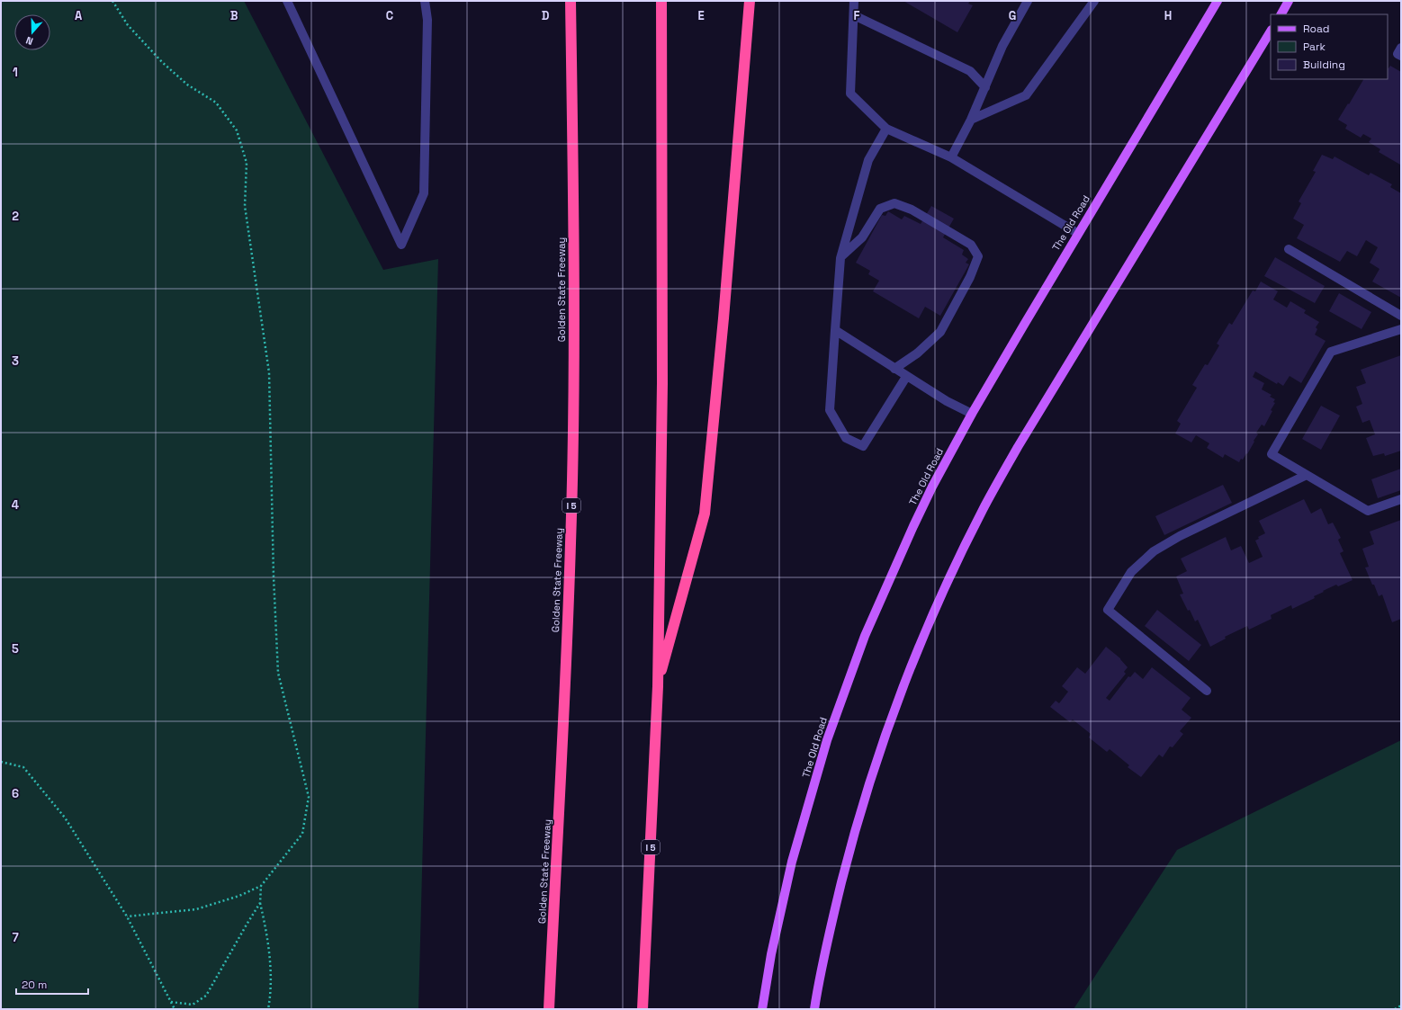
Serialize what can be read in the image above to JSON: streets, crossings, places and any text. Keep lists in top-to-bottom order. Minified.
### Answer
{"streets":{"highway":["Golden State Freeway","I 5"],"main road":["The Old Road"]},"legend":["Road","Park","Building"],"scale_bar":"20 m","north":"bottom","grid":{"columns":["A","B","C","D","E","F","G","H"],"rows":["1","2","3","4","5","6","7"]}}
